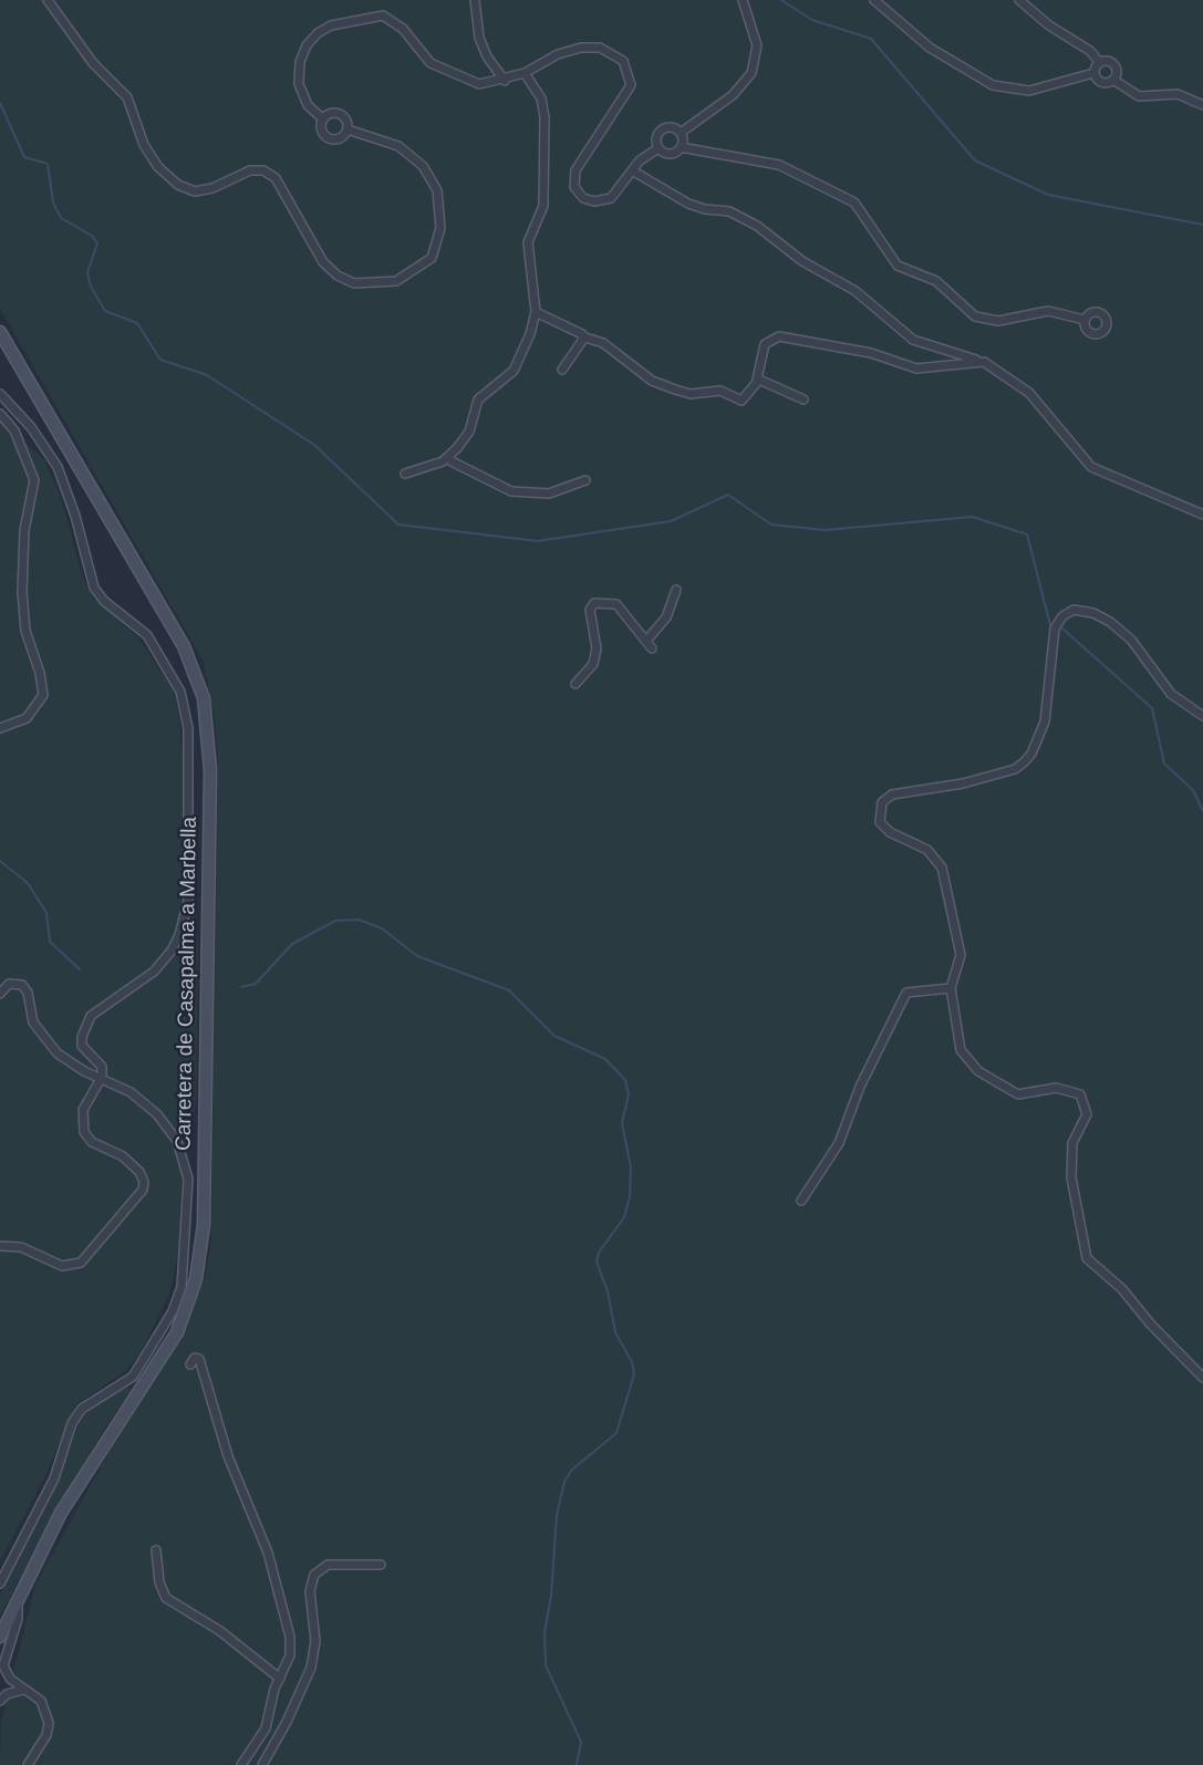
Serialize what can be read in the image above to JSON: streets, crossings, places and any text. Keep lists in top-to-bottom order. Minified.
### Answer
{"streets":{"main road":["Carretera de Casapalma a Marbella"]}}
